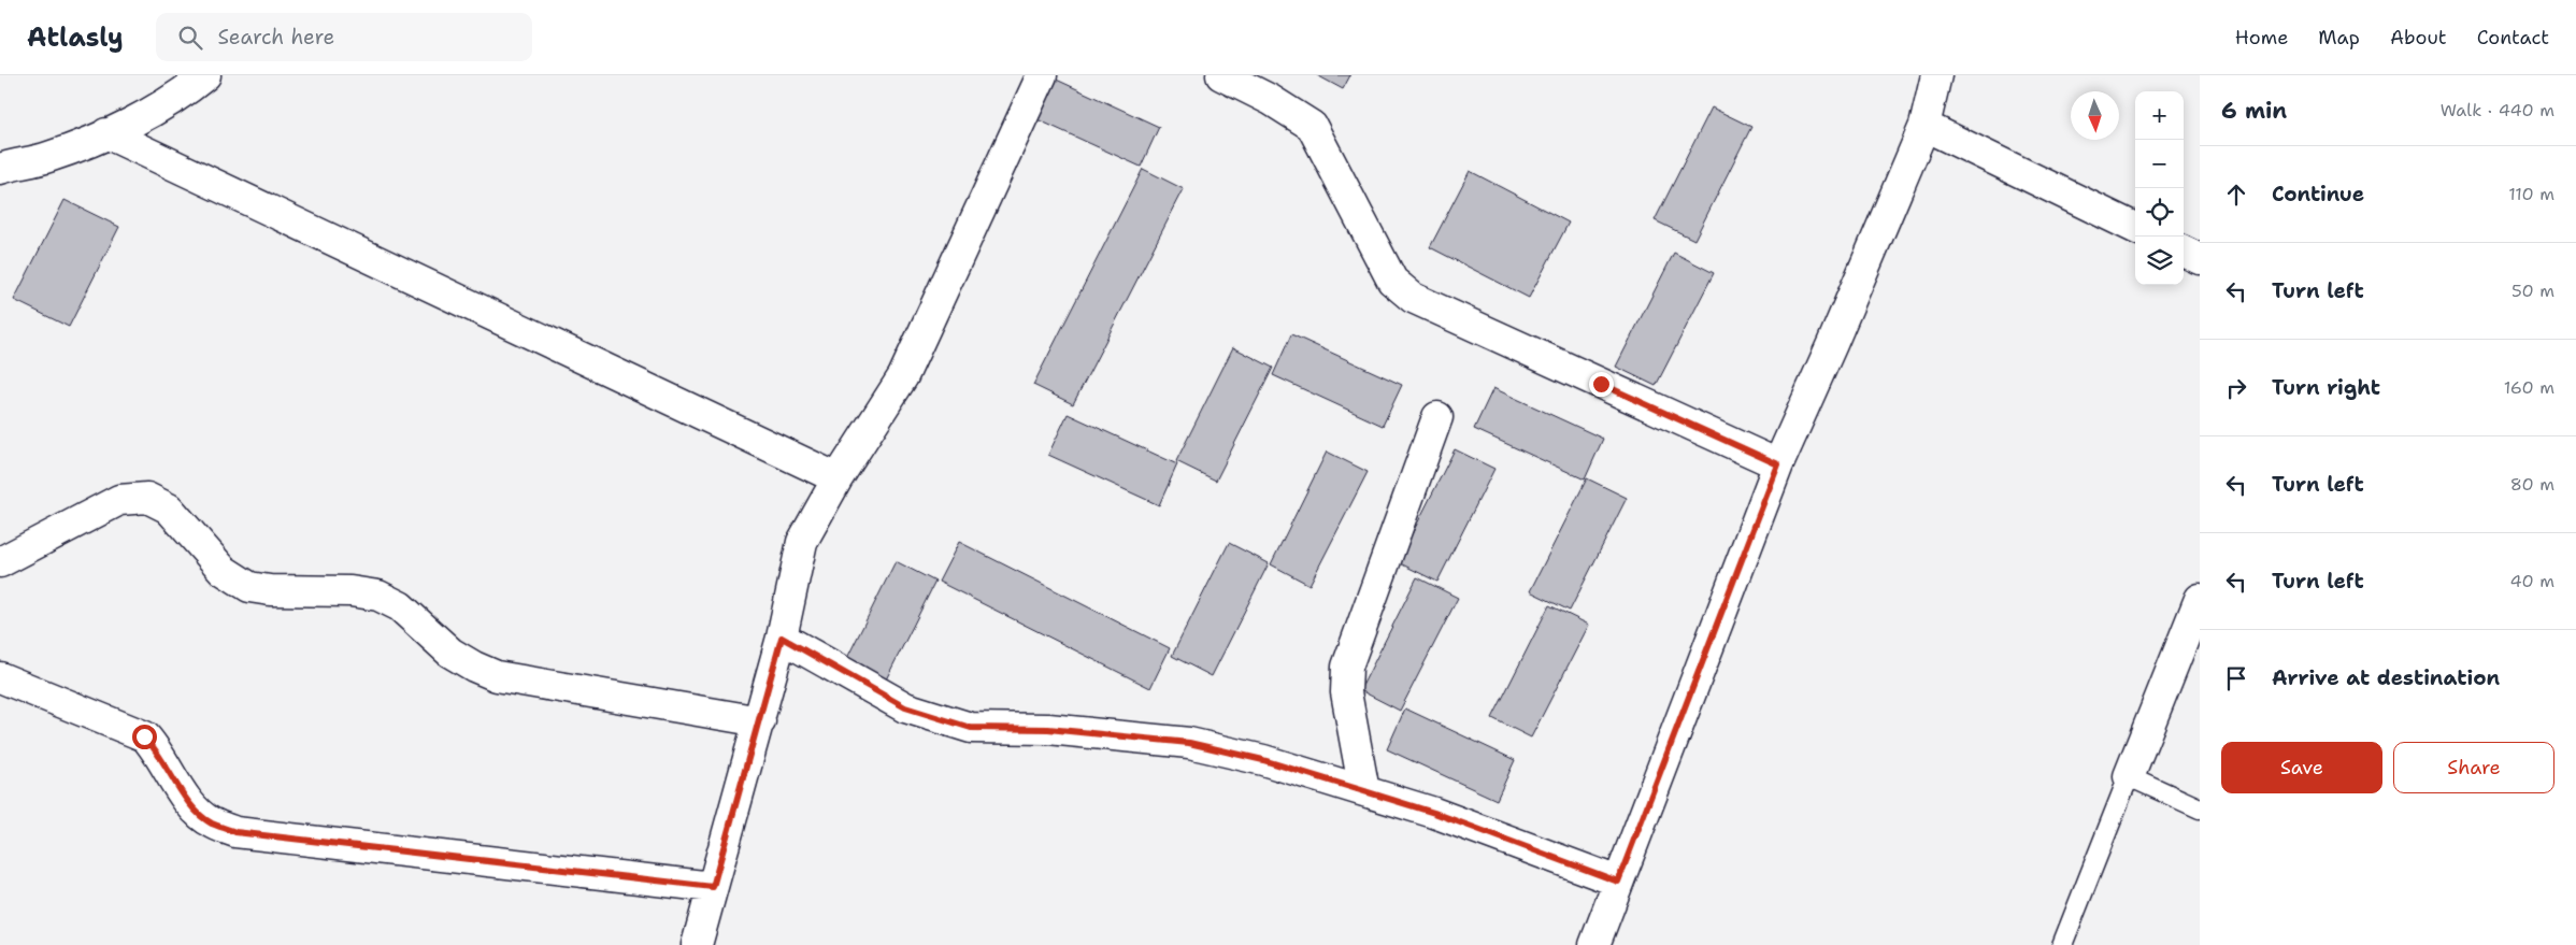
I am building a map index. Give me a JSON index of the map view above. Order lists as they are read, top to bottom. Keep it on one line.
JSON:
{"north":"bottom","page":{"header":"Atlasly","search":"Search here","nav":["Home","Map","About","Contact"],"heading":["6 min","Walk · 440 m"],"map_buttons":["+","−"],"list":[["Continue","110 m"],["Turn left","50 m"],["Turn right","160 m"],["Turn left","80 m"],["Turn left","40 m"],"Arrive at destination"],"buttons":["Save","Share"]}}
